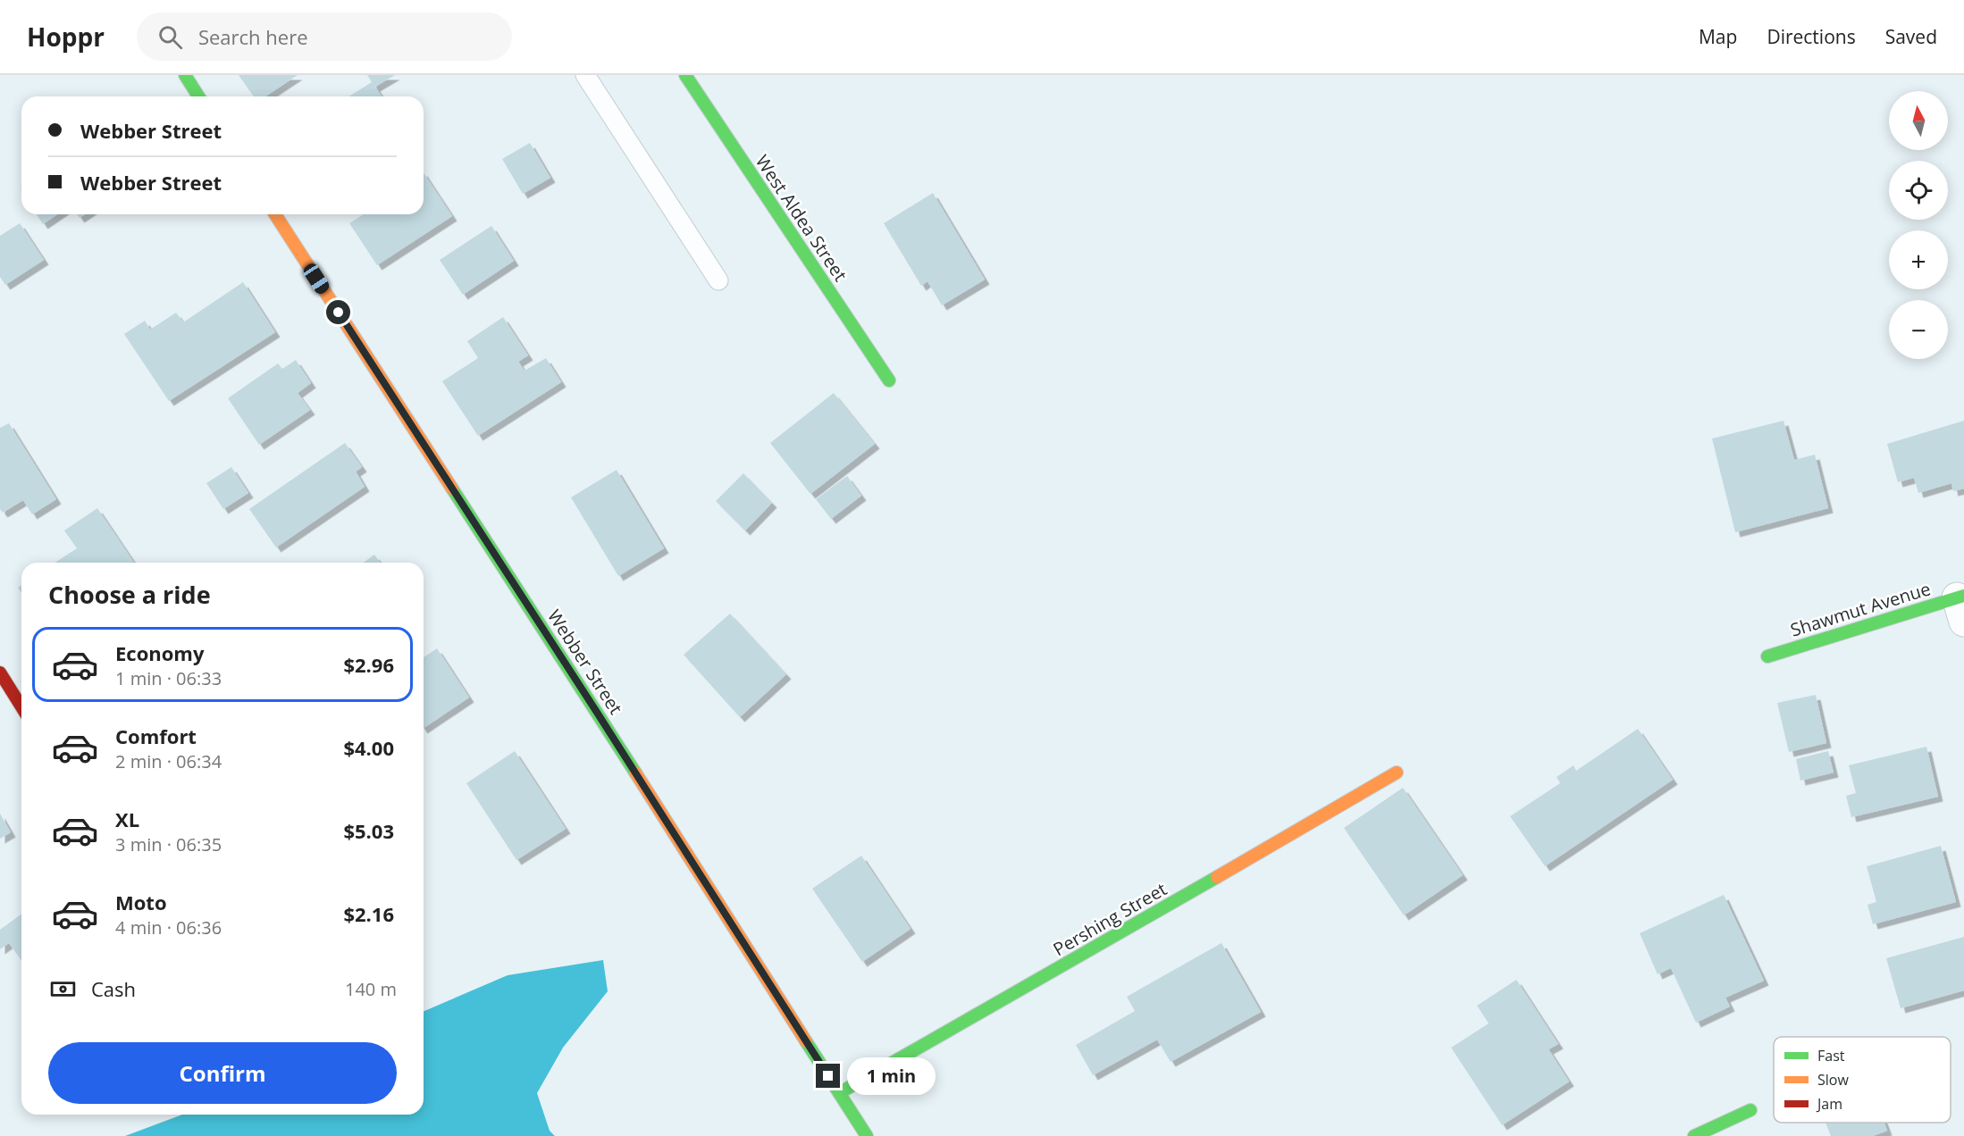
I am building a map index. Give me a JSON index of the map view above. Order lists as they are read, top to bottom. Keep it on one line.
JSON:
{"streets":{"street":["West Aldea Street","Shawmut Avenue","Webber Street","Pershing Street"]},"crossings":[["Webber Street","Pershing Street"]],"legend":["Fast","Slow","Jam"],"north":"top","page":{"header":"Hoppr","search":"Search here","nav":["Map","Directions","Saved"],"map_buttons":["+","−"],"banner":["Webber Street","Webber Street"],"heading":"Choose a ride","list":[{"name":"Economy","note":"1 min · 06:33","value":"$2.96"},{"name":"Comfort","note":"2 min · 06:34","value":"$4.00"},{"name":"XL","note":"3 min · 06:35","value":"$5.03"},{"name":"Moto","note":"4 min · 06:36","value":"$2.16"}],"pay":["Cash","140 m"],"buttons":"Confirm","bubble":"1 min"}}
